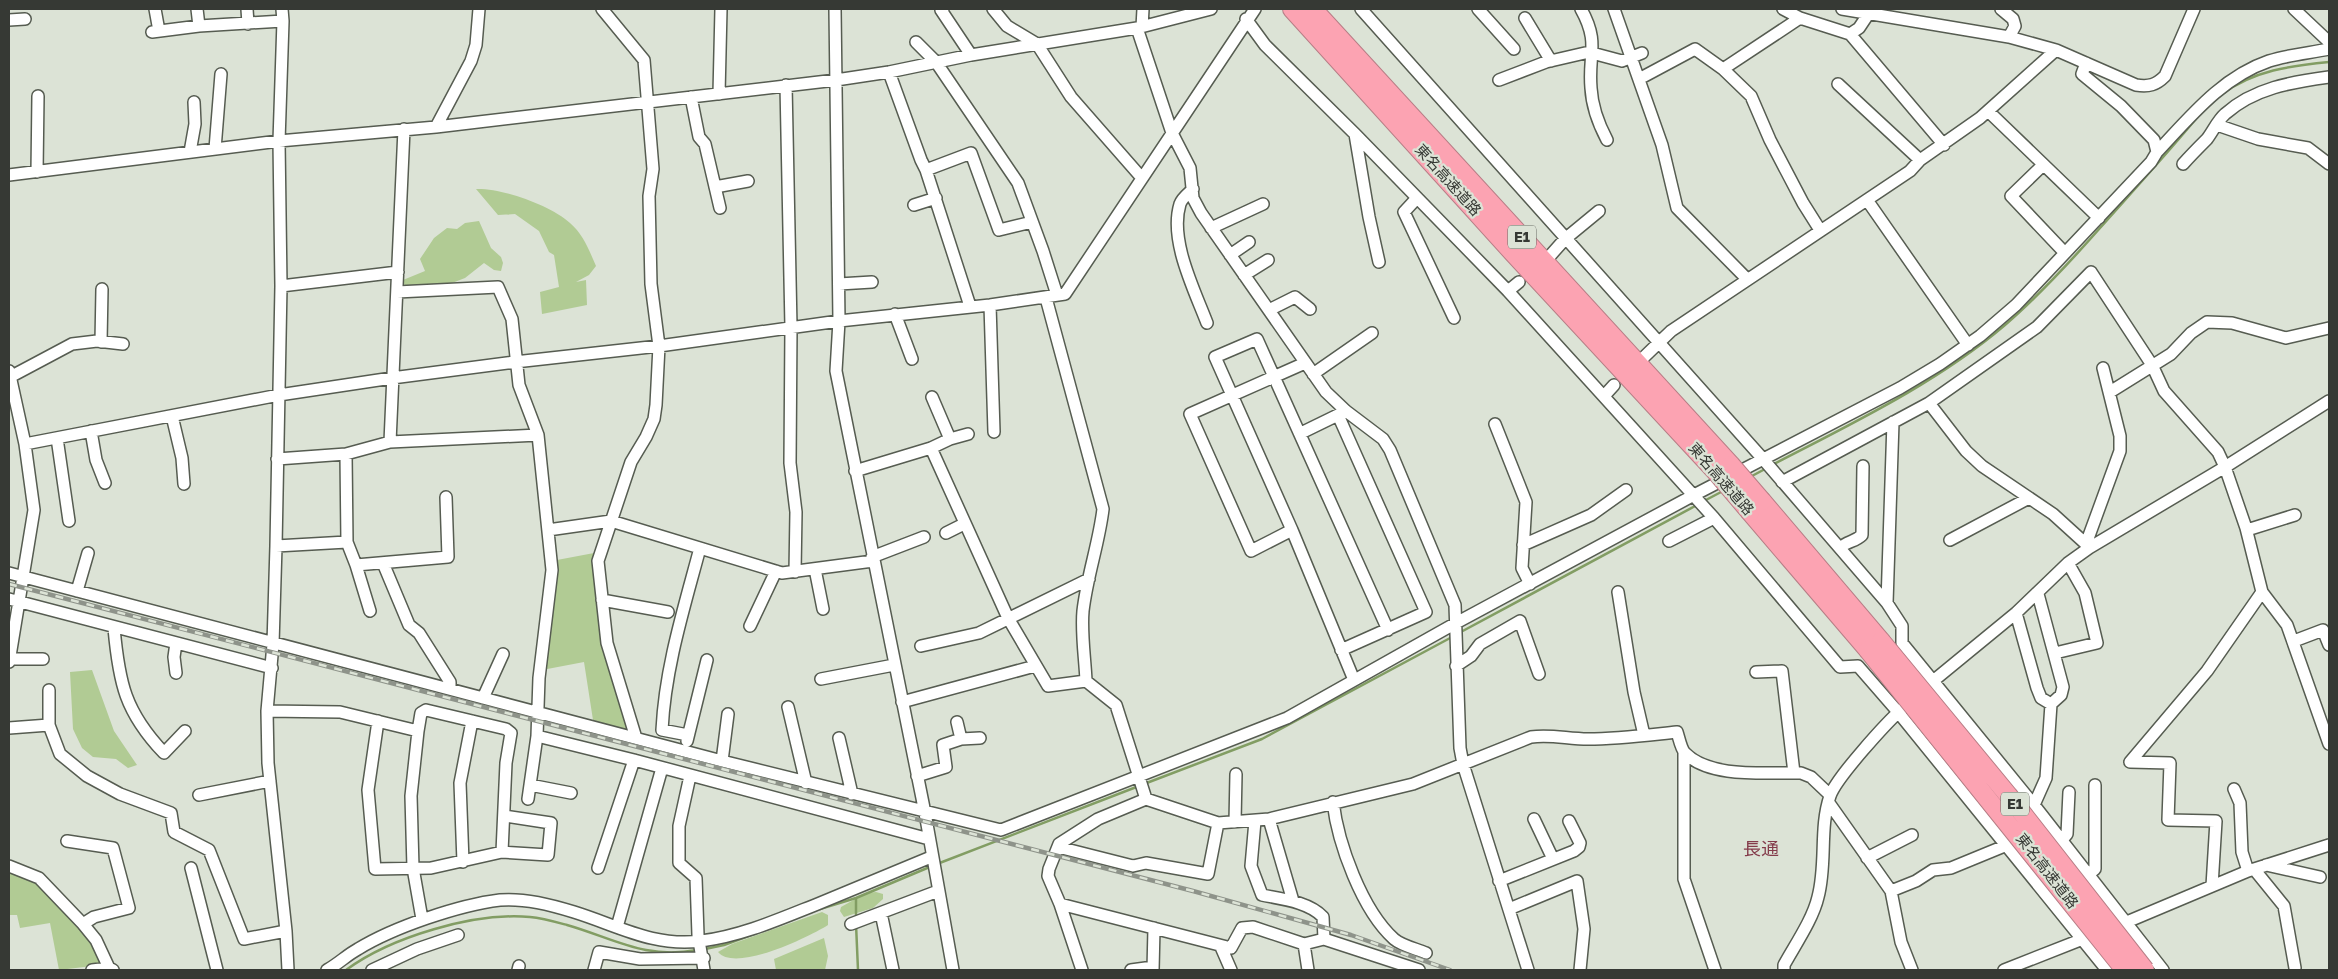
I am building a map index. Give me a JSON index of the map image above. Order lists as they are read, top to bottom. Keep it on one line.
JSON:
{"streets":{"highway":["東名高速道路","E1"]},"districts":["長通"]}
